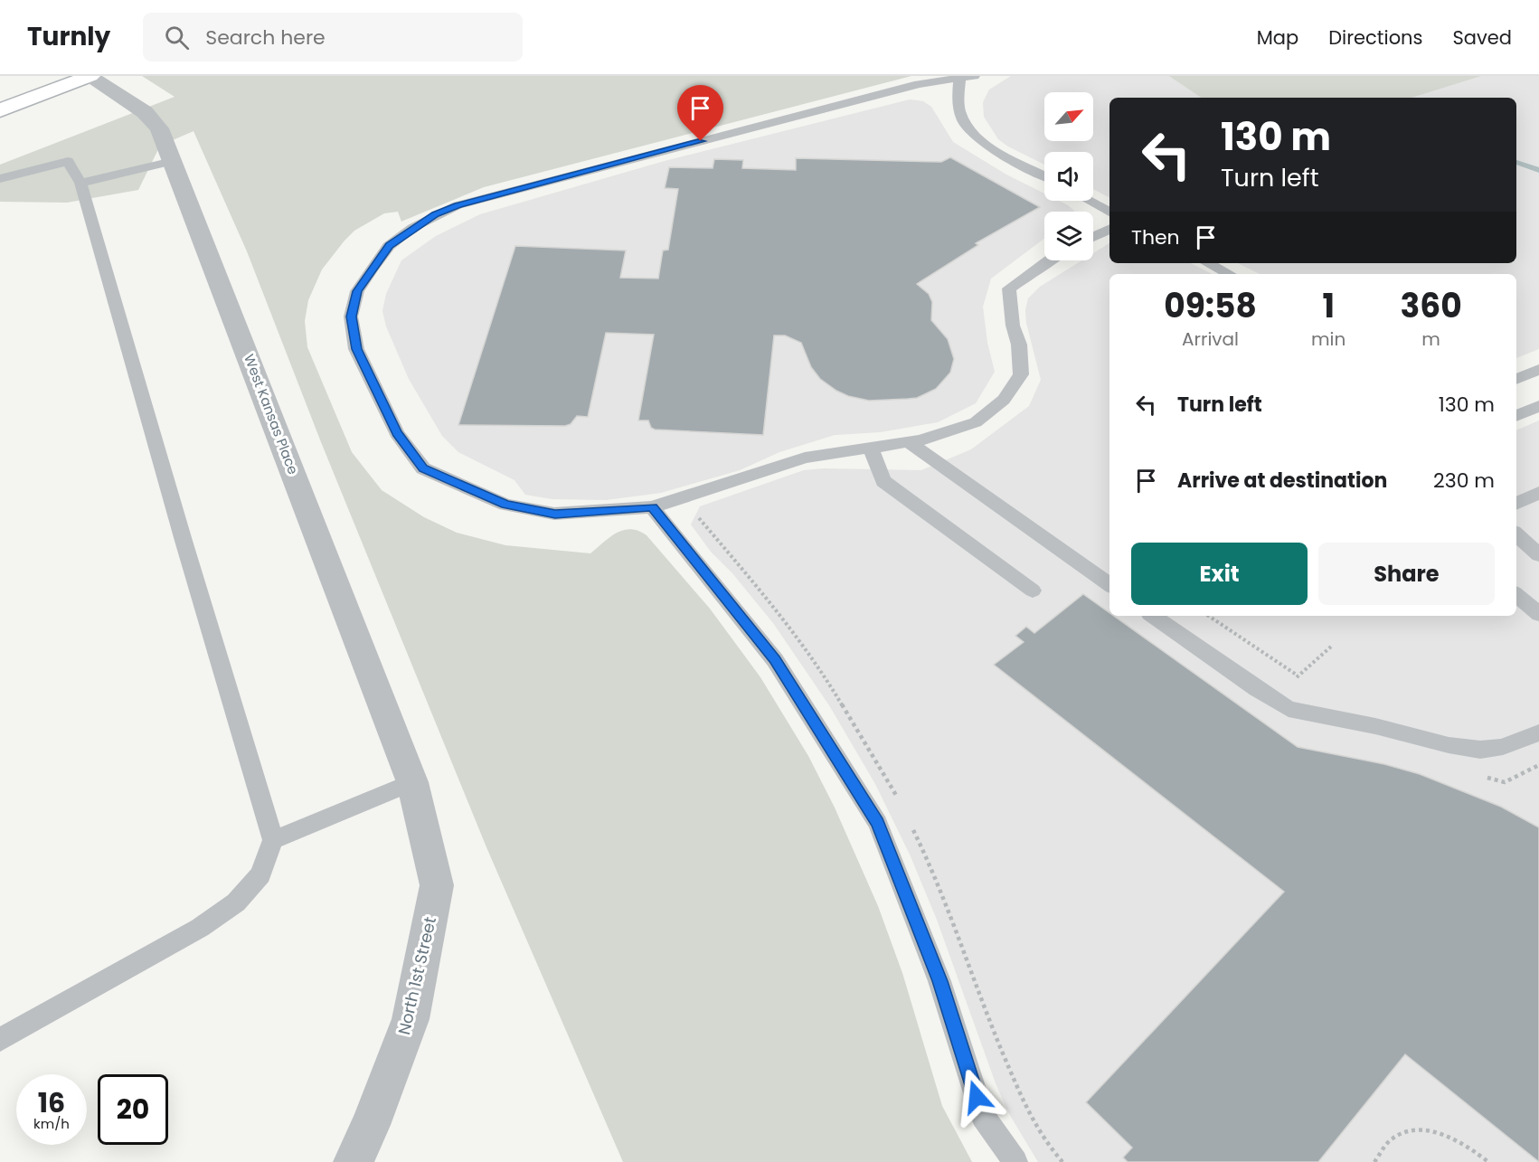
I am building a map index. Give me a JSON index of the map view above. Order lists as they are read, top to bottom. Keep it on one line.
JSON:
{"streets":{"street":["West Kansas Place","North 1st Street"]},"crossings":[["West Kansas Place","North 1st Street"]],"north":"top right","page":{"header":"Turnly","search":"Search here","nav":["Map","Directions","Saved"],"turn":["130 m","Turn left"],"then":"Then","eta":["09:58","Arrival","1","min","360","m"],"list":[{"name":"Turn left","value":"130 m"},{"name":"Arrive at destination","value":"230 m"}],"buttons":["Exit","Share"],"speed":"16 km/h","limit":"20"}}
